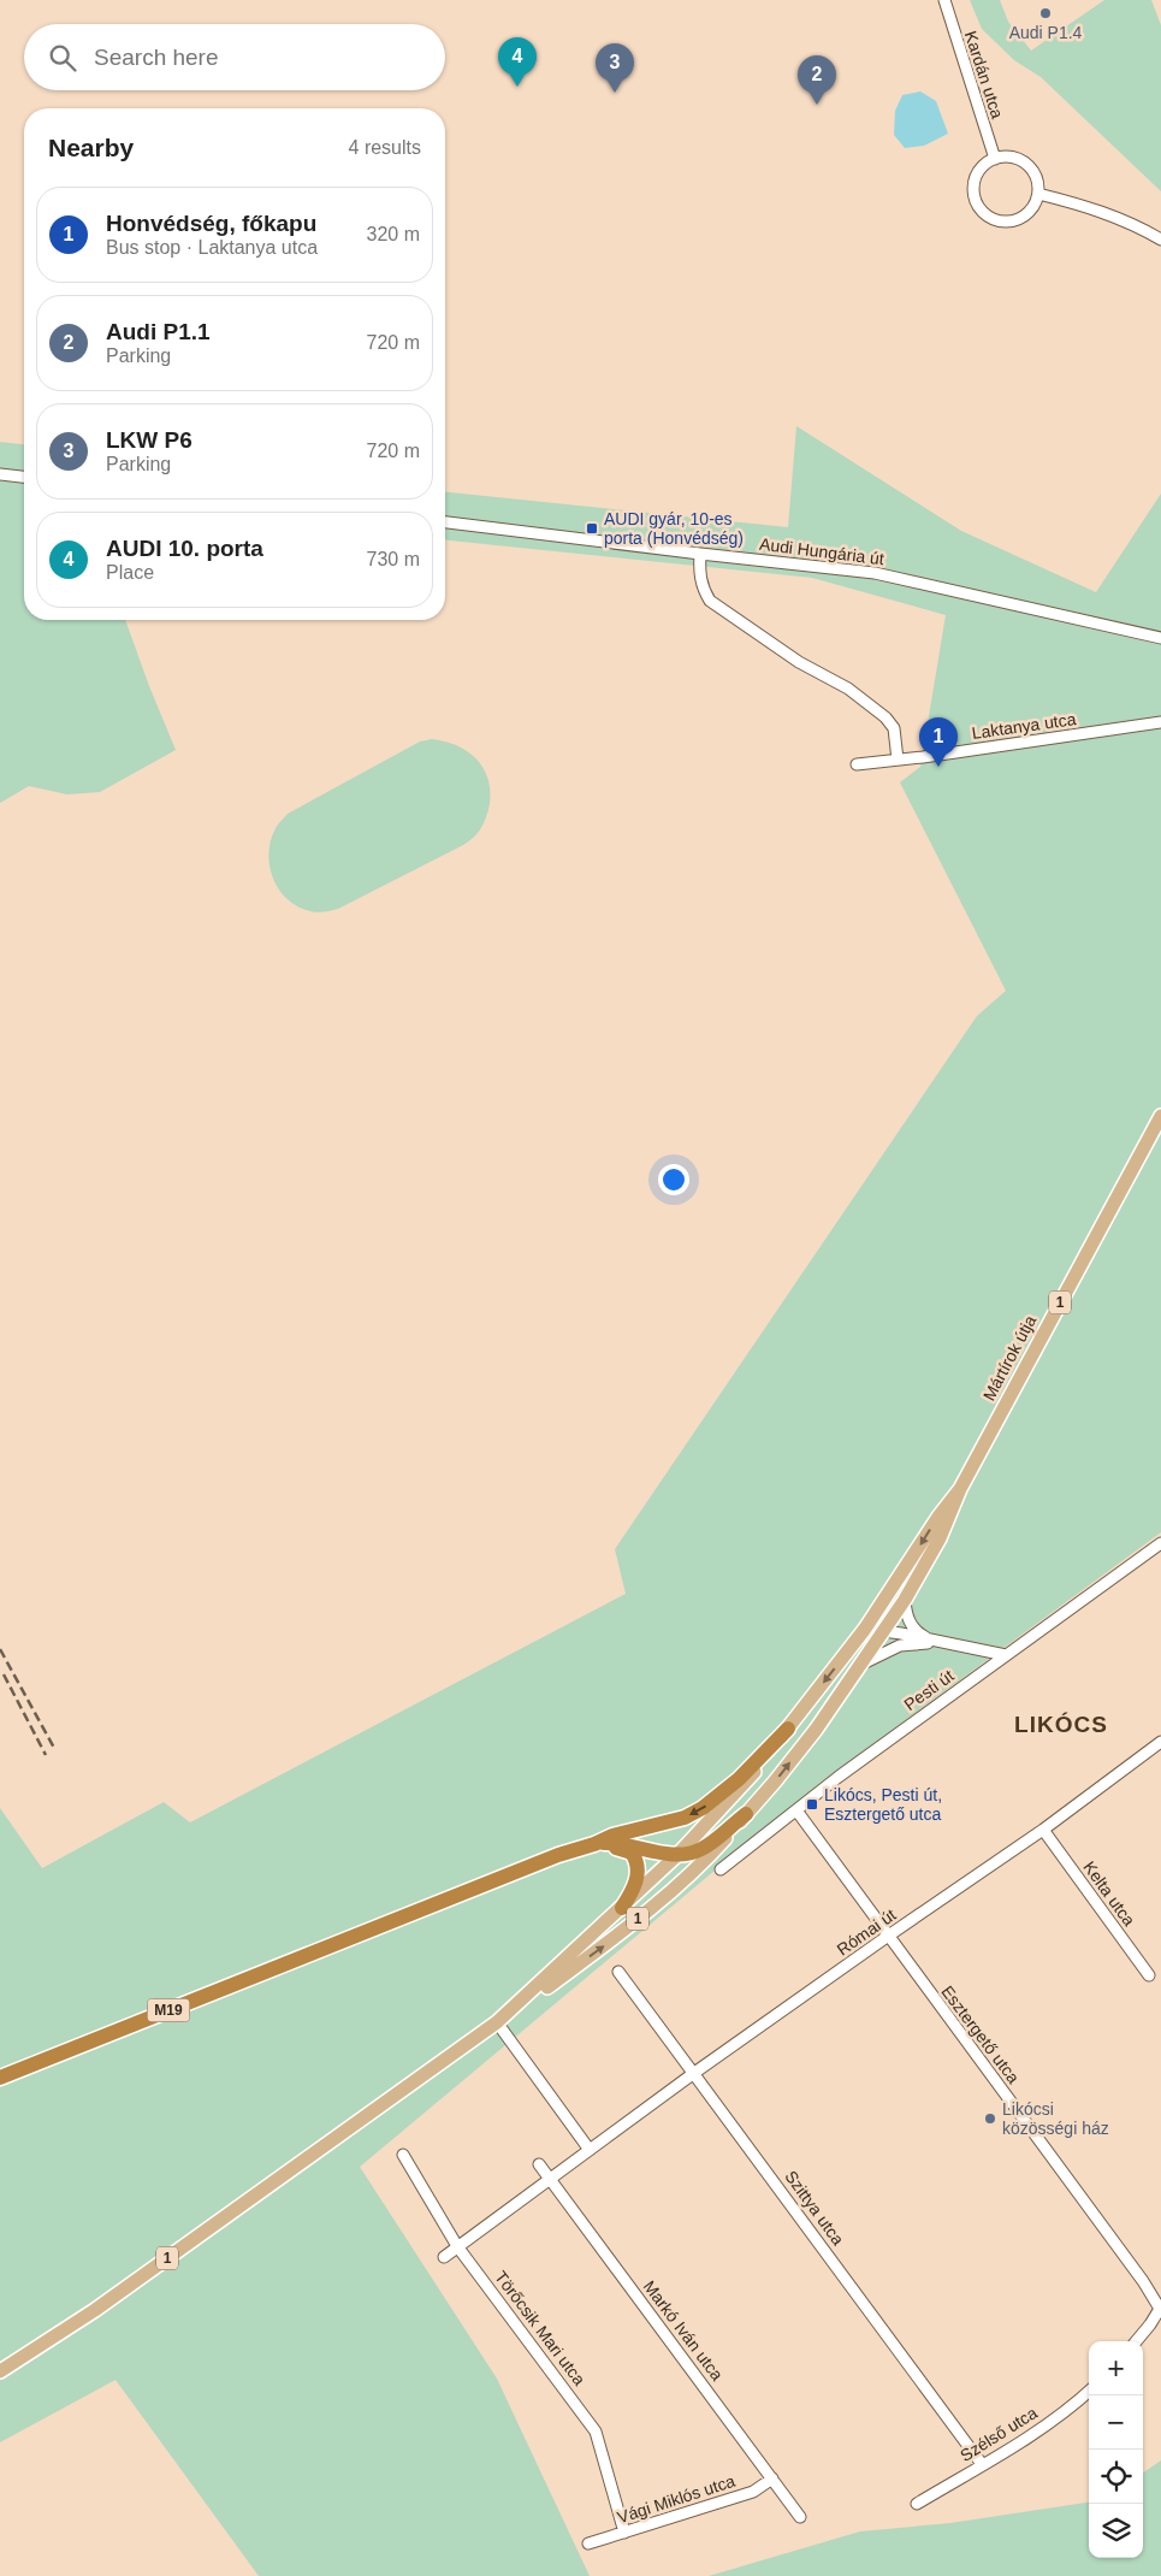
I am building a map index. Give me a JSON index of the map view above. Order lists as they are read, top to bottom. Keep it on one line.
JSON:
{"streets":{"highway":["M19"],"main road":["1","Mártírok útja"],"street":["Kardán utca","Audi Hungária út","Laktanya utca","Pesti út","Kelta utca","Római út","Esztergető utca","Szittya utca","Törőcsik Mari utca","Markó Iván utca","Szélső utca","Vági Miklós utca"]},"crossings":[["1","Mártírok útja"],["Pesti út","Esztergető utca"],["Kelta utca","Római út"],["Római út","Esztergető utca"],["Római út","Szittya utca"],["Római út","Törőcsik Mari utca"],["Római út","Markó Iván utca"],["Szittya utca","Szélső utca"],["Törőcsik Mari utca","Vági Miklós utca"],["Markó Iván utca","Vági Miklós utca"]],"districts":["LIKÓCS"],"places":{"other":["Audi P1.4","Likócsi közösségi ház"],"transit":["AUDI gyár, 10-es porta (Honvédség)","Likócs, Pesti út, Esztergető utca"]},"page":{"search":"Search here","pins":["4","3","2","1"],"heading":["Nearby","4 results"],"list":[{"mark":"1","name":"Honvédség, főkapu","note":"Bus stop · Laktanya utca","value":"320 m"},{"mark":"2","name":"Audi P1.1","note":"Parking","value":"720 m"},{"mark":"3","name":"LKW P6","note":"Parking","value":"720 m"},{"mark":"4","name":"AUDI 10. porta","note":"Place","value":"730 m"}],"map_buttons":["+","−"]}}
